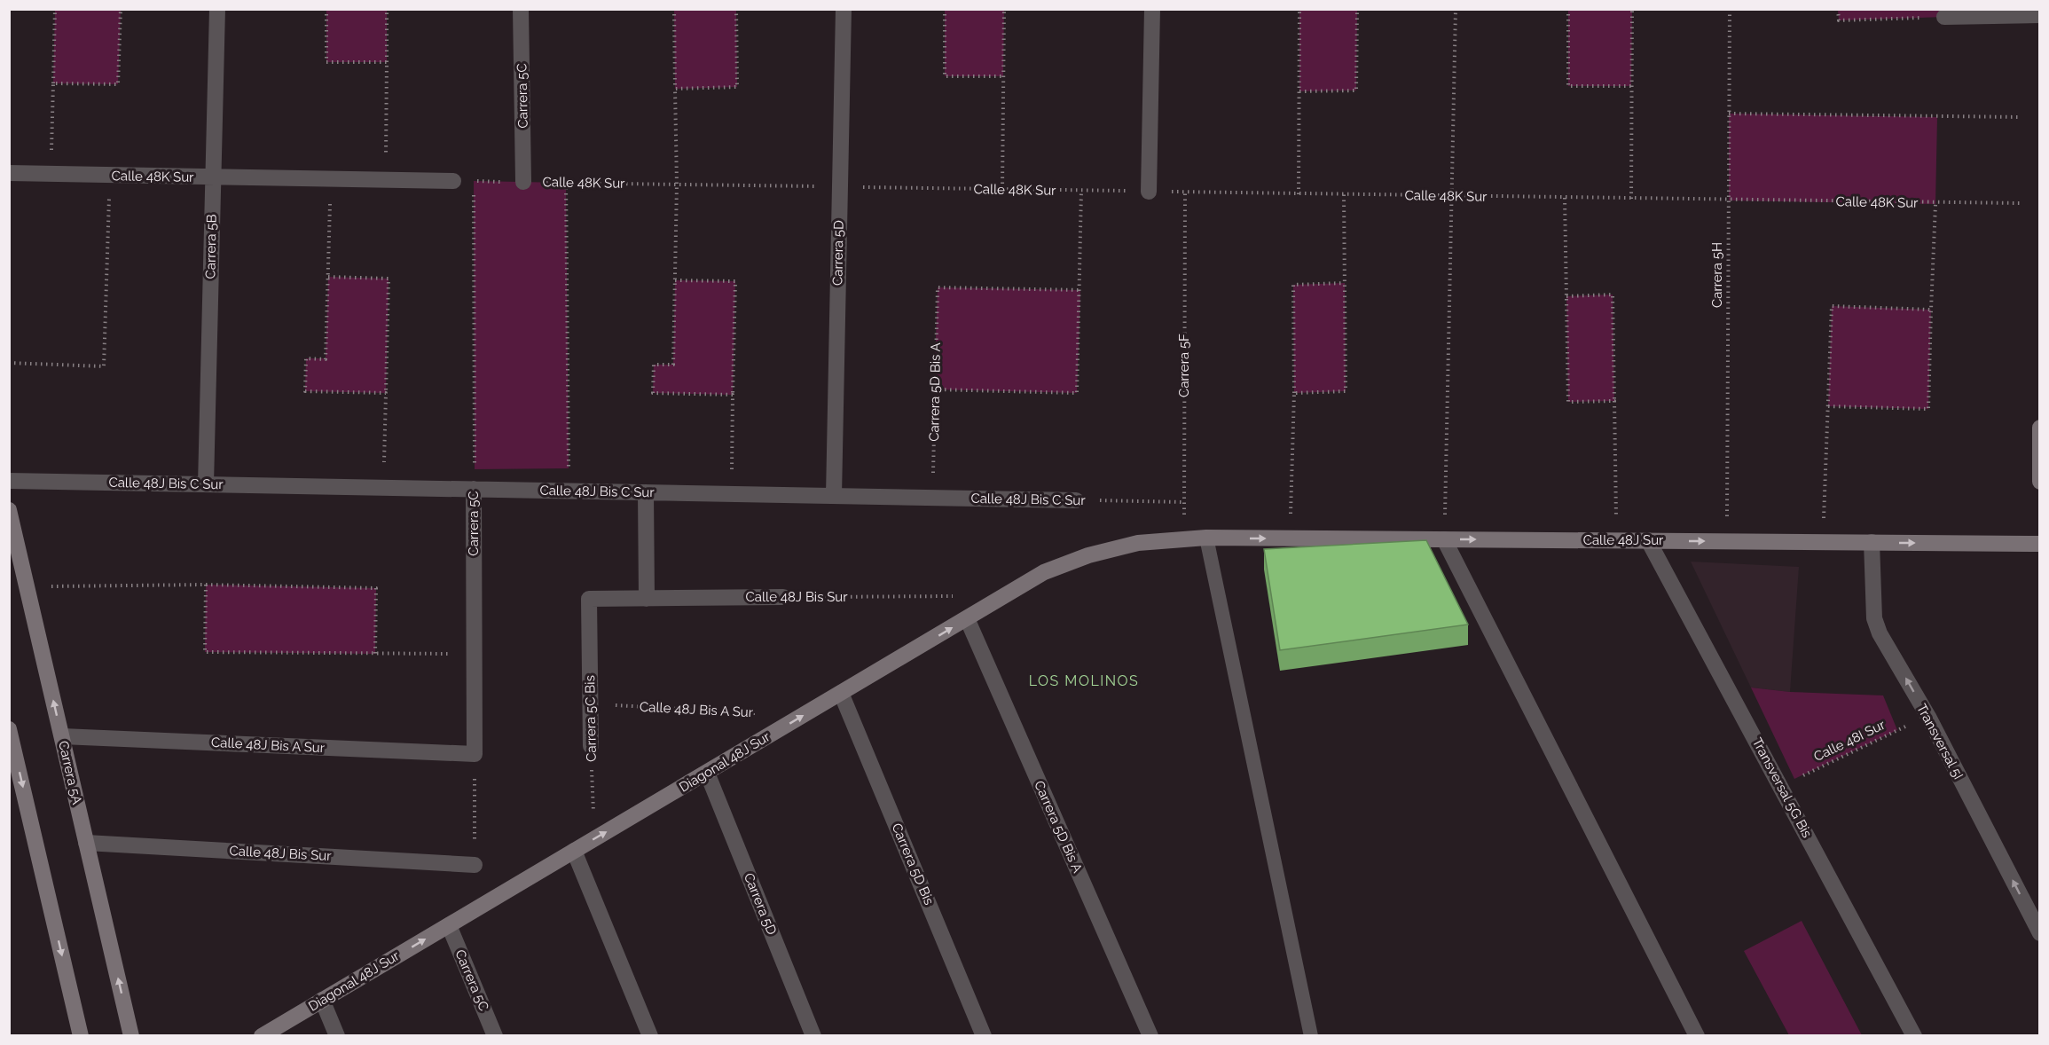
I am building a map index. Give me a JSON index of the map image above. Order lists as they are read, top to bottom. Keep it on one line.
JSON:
{"streets":{"street":["Carrera 5C","Calle 48K Sur","Carrera 5B","Carrera 5D","Carrera 5D Bis A","Calle 48J Bis C Sur","Calle 48J Sur","Calle 48J Bis Sur","Calle 48J Bis A Sur","Carrera 5C Bis","Transversal 5I","Diagonal 48J Sur","Carrera 5A","Transversal 5G Bis","Carrera 5D Bis"],"path":["Carrera 5H","Carrera 5F","Calle 48I Sur"]},"crossings":[["Carrera 5C","Calle 48K Sur"],["Carrera 5C","Calle 48J Bis C Sur"],["Carrera 5C","Calle 48J Bis A Sur"],["Carrera 5C","Diagonal 48J Sur"],["Calle 48K Sur","Carrera 5B"],["Calle 48K Sur","Carrera 5D"],["Calle 48K Sur","Carrera 5H"],["Calle 48K Sur","Carrera 5F"],["Carrera 5B","Calle 48J Bis C Sur"],["Carrera 5D","Calle 48J Bis C Sur"],["Carrera 5D","Diagonal 48J Sur"],["Carrera 5H","Calle 48J Sur"],["Carrera 5F","Calle 48J Bis C Sur"],["Carrera 5F","Diagonal 48J Sur"],["Carrera 5D Bis A","Calle 48J Bis C Sur"],["Carrera 5D Bis A","Diagonal 48J Sur"],["Calle 48J Sur","Transversal 5I"],["Calle 48J Sur","Diagonal 48J Sur"],["Calle 48J Sur","Transversal 5G Bis"],["Calle 48J Bis Sur","Carrera 5C Bis"],["Calle 48J Bis Sur","Carrera 5A"],["Calle 48J Bis A Sur","Carrera 5C Bis"],["Calle 48J Bis A Sur","Carrera 5A"],["Carrera 5C Bis","Diagonal 48J Sur"],["Calle 48I Sur","Transversal 5I"],["Calle 48I Sur","Transversal 5G Bis"],["Diagonal 48J Sur","Carrera 5D Bis"]],"one_way":["Calle 48J Sur","Transversal 5I","Diagonal 48J Sur"],"districts":["LOS MOLINOS"]}
